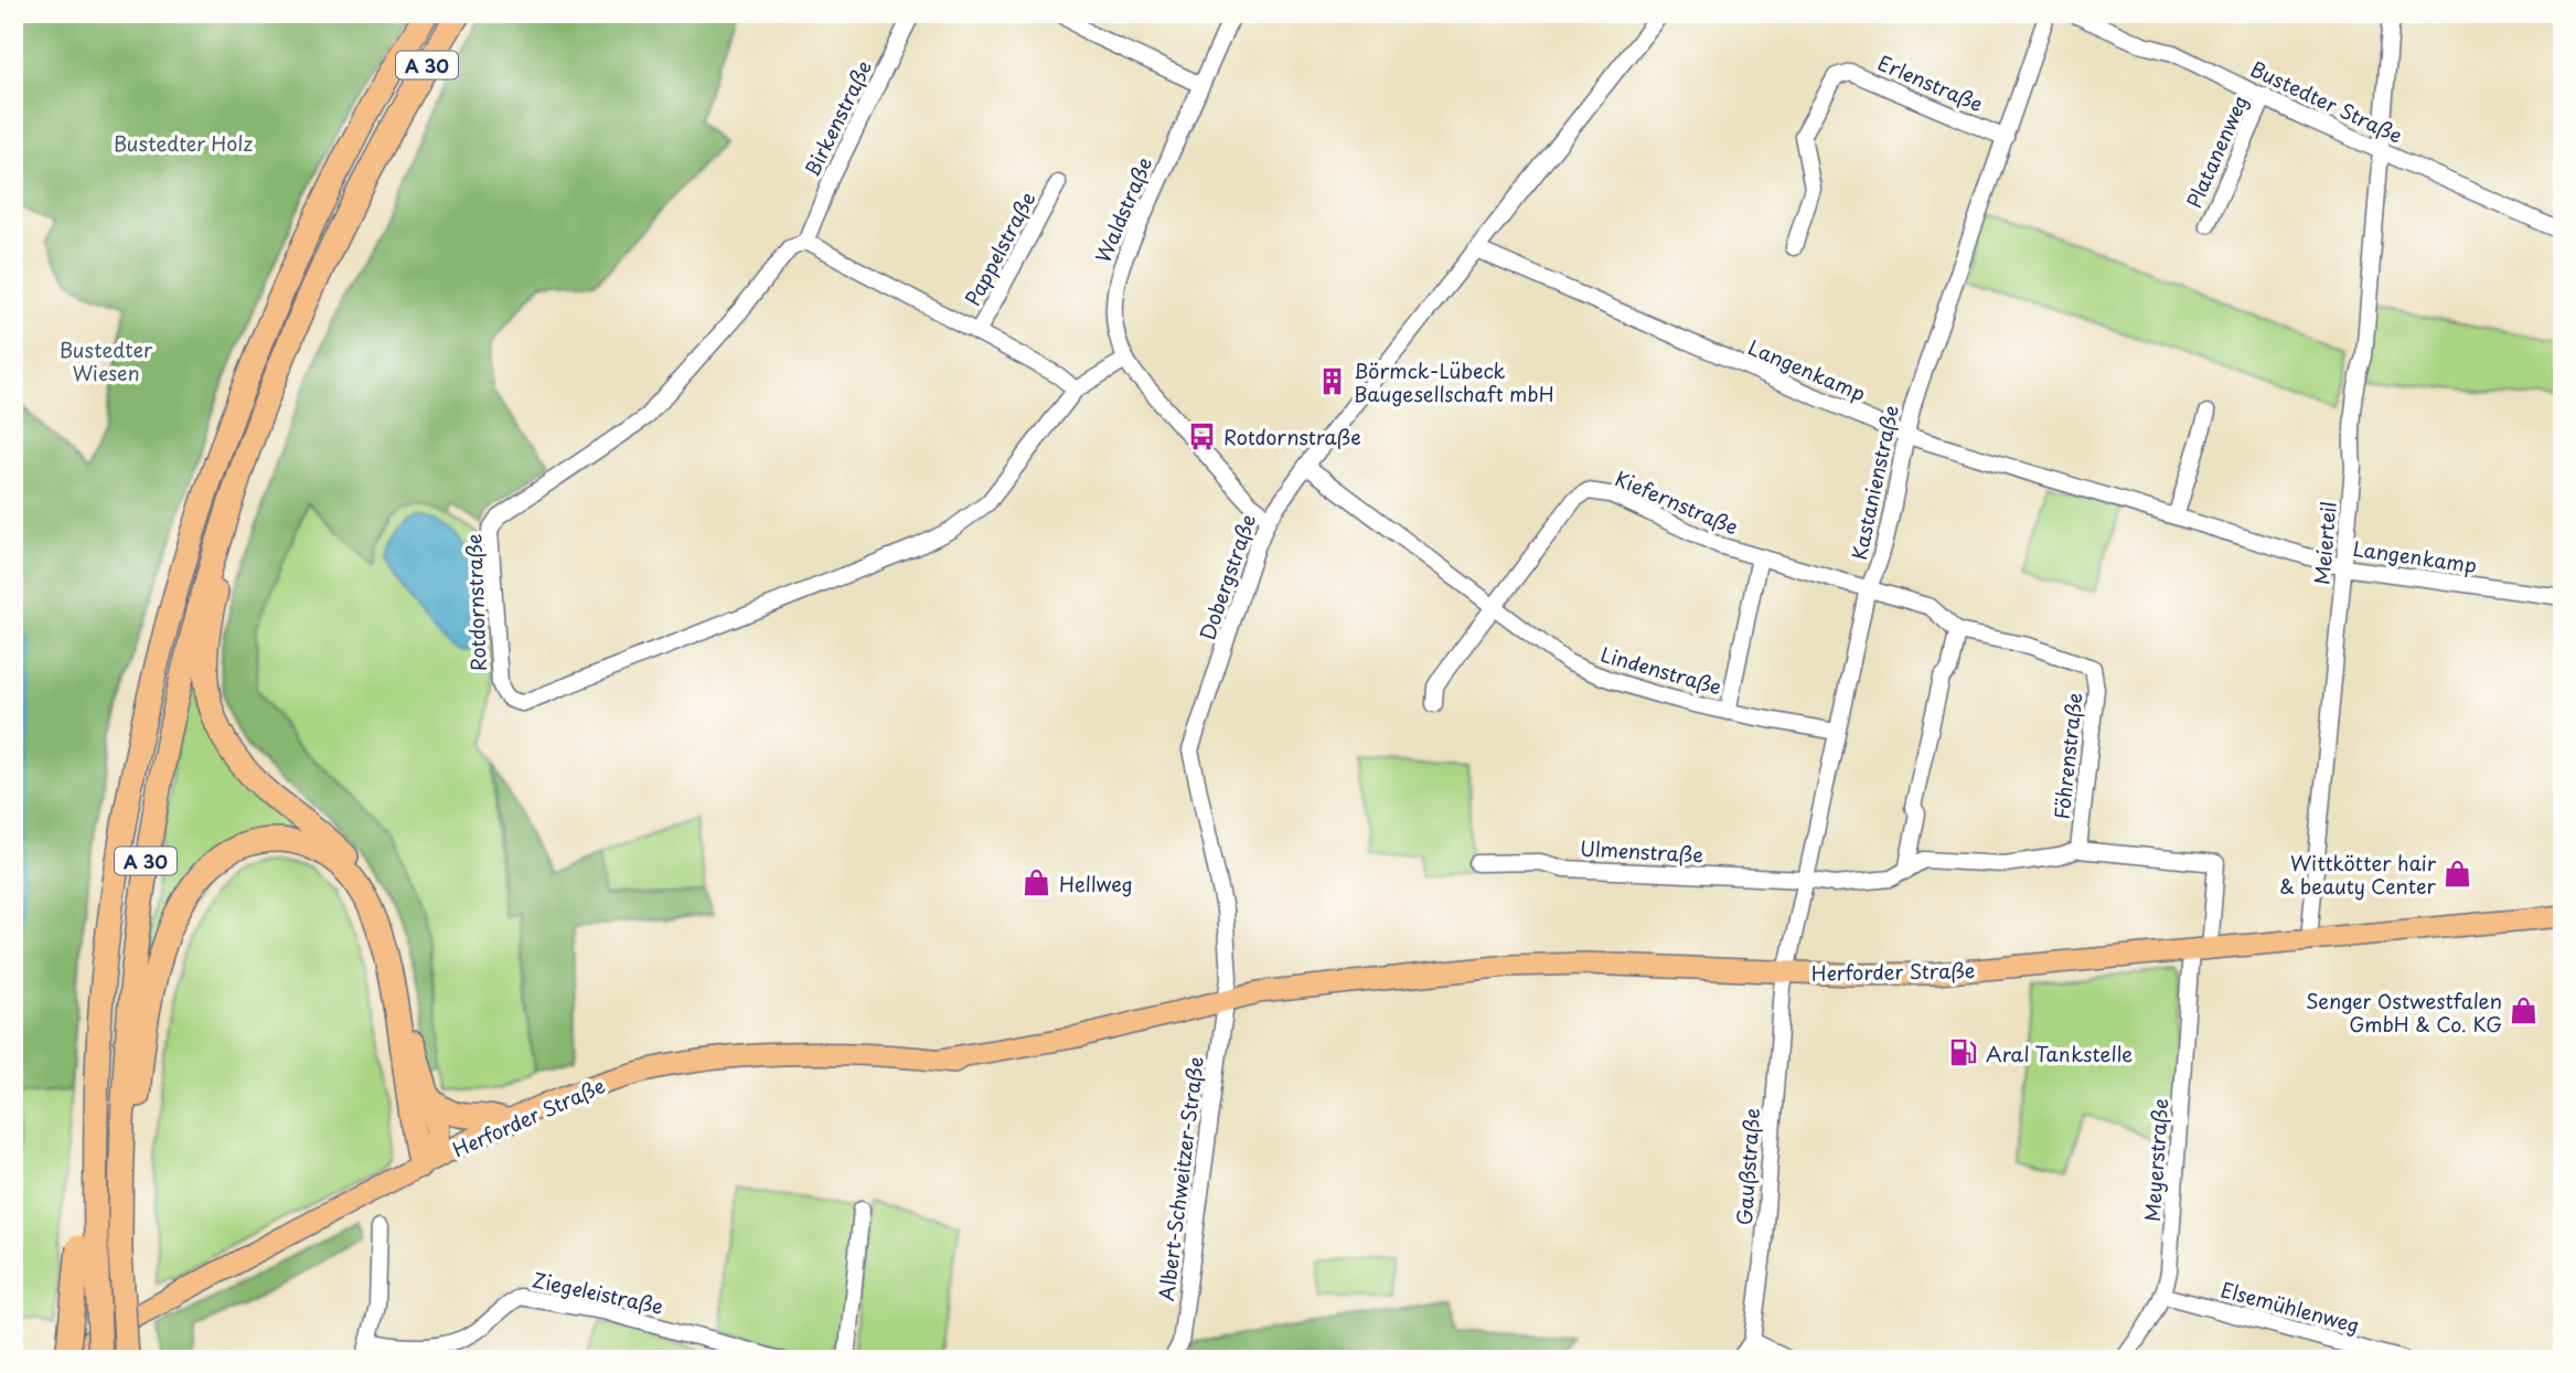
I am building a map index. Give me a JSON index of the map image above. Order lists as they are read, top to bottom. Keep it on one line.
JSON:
{"streets":{"highway":["A 30"],"main road":["Herforder Straße"],"street":["Erlenstraße","Bustedter Straße","Birkenstraße","Platanenweg","Waldstraße","Pappelstraße","Langenkamp","Kastanienstraße","Kiefernstraße","Meierteil","Dobergstraße","Rotdornstraße","Lindenstraße","Föhrenstraße","Ulmenstraße","Meyerstraße","Gaußstraße","Albert-Schweitzer-Straße","Ziegeleistraße","Elsemühlenweg"]},"crossings":[["Erlenstraße","Kastanienstraße"],["Bustedter Straße","Platanenweg"],["Bustedter Straße","Meierteil"],["Birkenstraße","Rotdornstraße"],["Waldstraße","Dobergstraße"],["Waldstraße","Rotdornstraße"],["Langenkamp","Kastanienstraße"],["Langenkamp","Meierteil"],["Langenkamp","Dobergstraße"],["Kastanienstraße","Kiefernstraße"],["Kastanienstraße","Lindenstraße"],["Kastanienstraße","Föhrenstraße"],["Kastanienstraße","Ulmenstraße"],["Kastanienstraße","Herforder Straße"],["Kastanienstraße","Gaußstraße"],["Kiefernstraße","Lindenstraße"],["Kiefernstraße","Föhrenstraße"],["Meierteil","Herforder Straße"],["Dobergstraße","Lindenstraße"],["Dobergstraße","Herforder Straße"],["Dobergstraße","Albert-Schweitzer-Straße"],["Herforder Straße","Meyerstraße"],["Herforder Straße","Gaußstraße"],["Herforder Straße","Albert-Schweitzer-Straße"],["Meyerstraße","Elsemühlenweg"]],"parks":["Bustedter Holz","Bustedter Wiesen"],"places":{"building":["Börmck-Lübeck Baugesellschaft mbH"],"bus stop":["Rotdornstraße"],"shop":["Wittkötter hair & beauty Center","Hellweg","Senger Ostwestfalen GmbH & Co. KG"],"fuel station":["Aral Tankstelle"]}}
